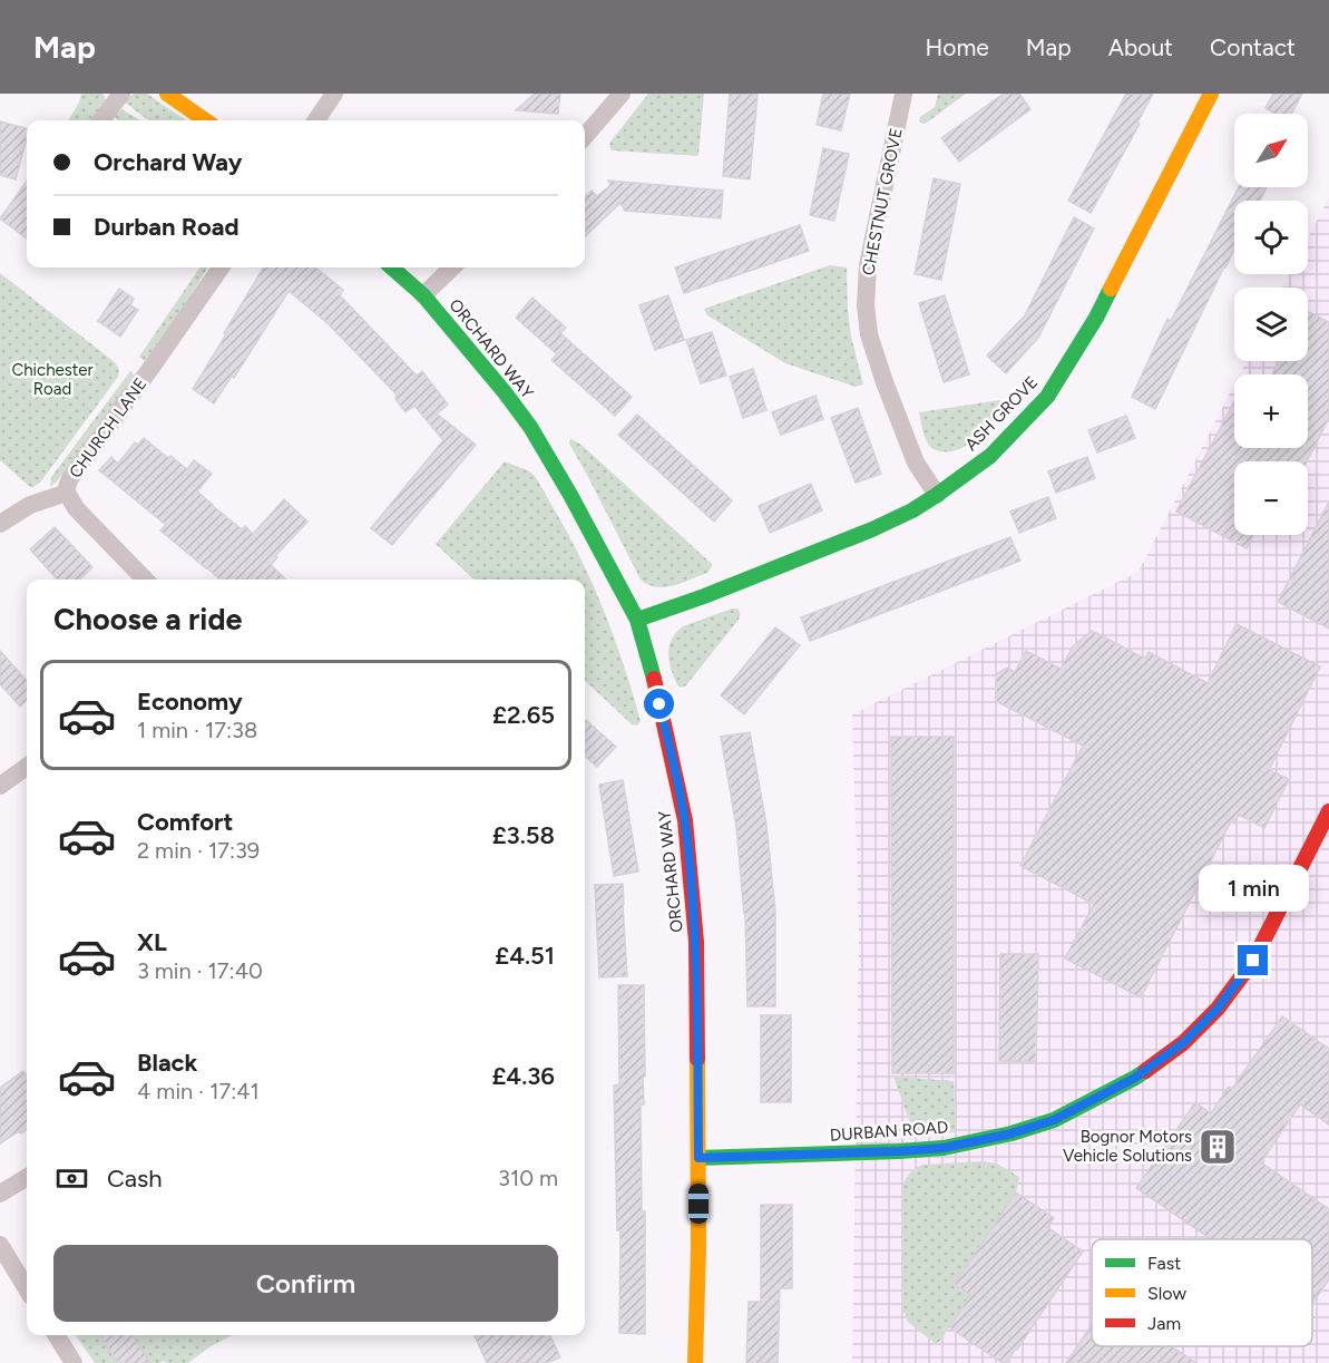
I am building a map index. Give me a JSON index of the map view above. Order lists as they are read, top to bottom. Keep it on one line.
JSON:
{"streets":{"street":["CHESTNUT GROVE","ORCHARD WAY","ASH GROVE","CHURCH LANE","DURBAN ROAD"]},"crossings":[["CHESTNUT GROVE","ASH GROVE"],["ORCHARD WAY","ASH GROVE"],["ORCHARD WAY","DURBAN ROAD"]],"parks":["Chichester Road"],"places":{"building":["Bognor Motors Vehicle Solutions"]},"legend":["Fast","Slow","Jam"],"north":"top right","page":{"header":"Map","nav":["Home","Map","About","Contact"],"map_buttons":["+","−"],"banner":["Orchard Way","Durban Road"],"heading":"Choose a ride","list":[{"name":"Economy","note":"1 min · 17:38","value":"£2.65"},{"name":"Comfort","note":"2 min · 17:39","value":"£3.58"},{"name":"XL","note":"3 min · 17:40","value":"£4.51"},{"name":"Black","note":"4 min · 17:41","value":"£4.36"}],"bubble":"1 min","pay":["Cash","310 m"],"buttons":"Confirm"}}
